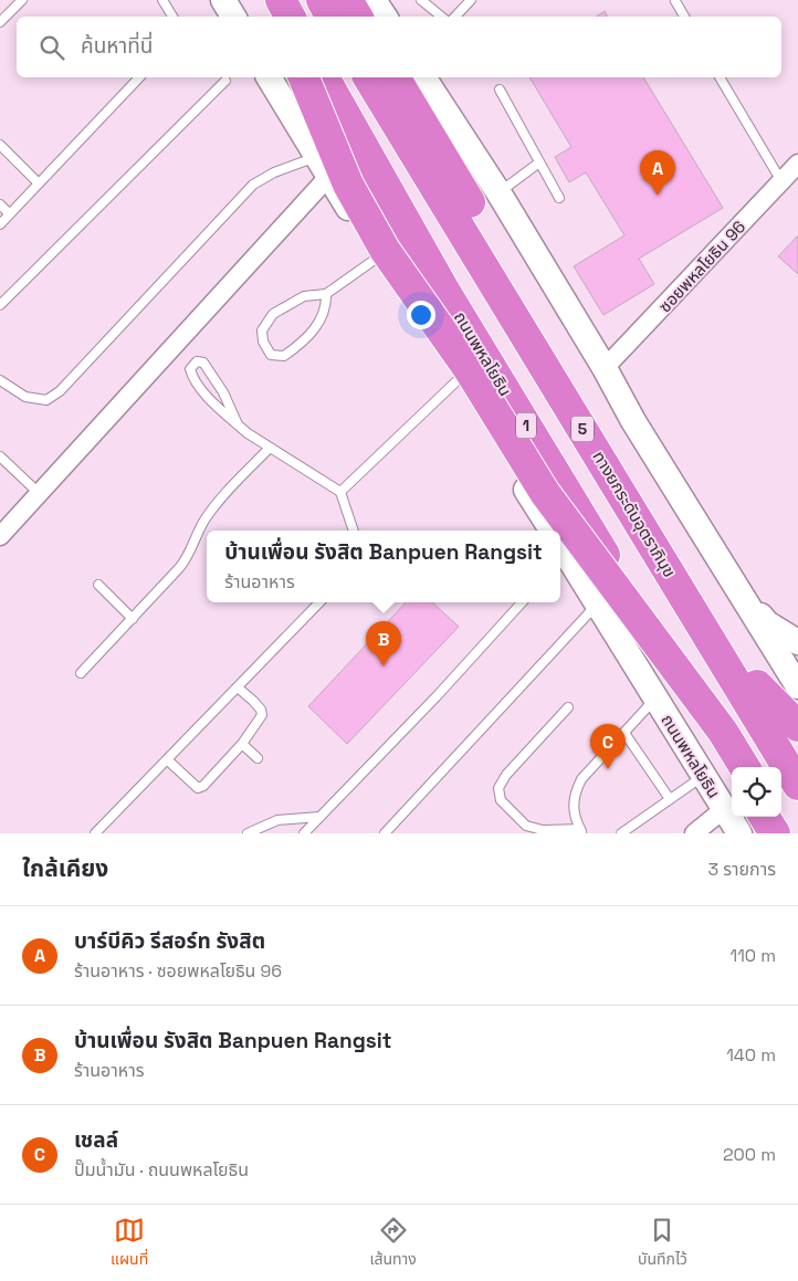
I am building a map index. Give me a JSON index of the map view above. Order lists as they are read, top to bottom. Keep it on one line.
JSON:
{"streets":{"highway":["ถนนพหลโยธิน","1","5","ทางยกระดับอุตราภิมุข"],"street":["ซอยพหลโยธิน 96"]},"page":{"search":"ค้นหาที่นี่","pins":["A","B","C"],"popup":["บ้านเพื่อน รังสิต Banpuen Rangsit","ร้านอาหาร"],"heading":["ใกล้เคียง","3 รายการ"],"list":[{"mark":"A","name":"บาร์บีคิว รีสอร์ท รังสิต","note":"ร้านอาหาร · ซอยพหลโยธิน 96","value":"110 m"},{"mark":"B","name":"บ้านเพื่อน รังสิต Banpuen Rangsit","note":"ร้านอาหาร","value":"140 m"},{"mark":"C","name":"เชลล์","note":"ปั๊มน้ำมัน · ถนนพหลโยธิน","value":"200 m"}],"nav":["แผนที่","เส้นทาง","บันทึกไว้"]}}
